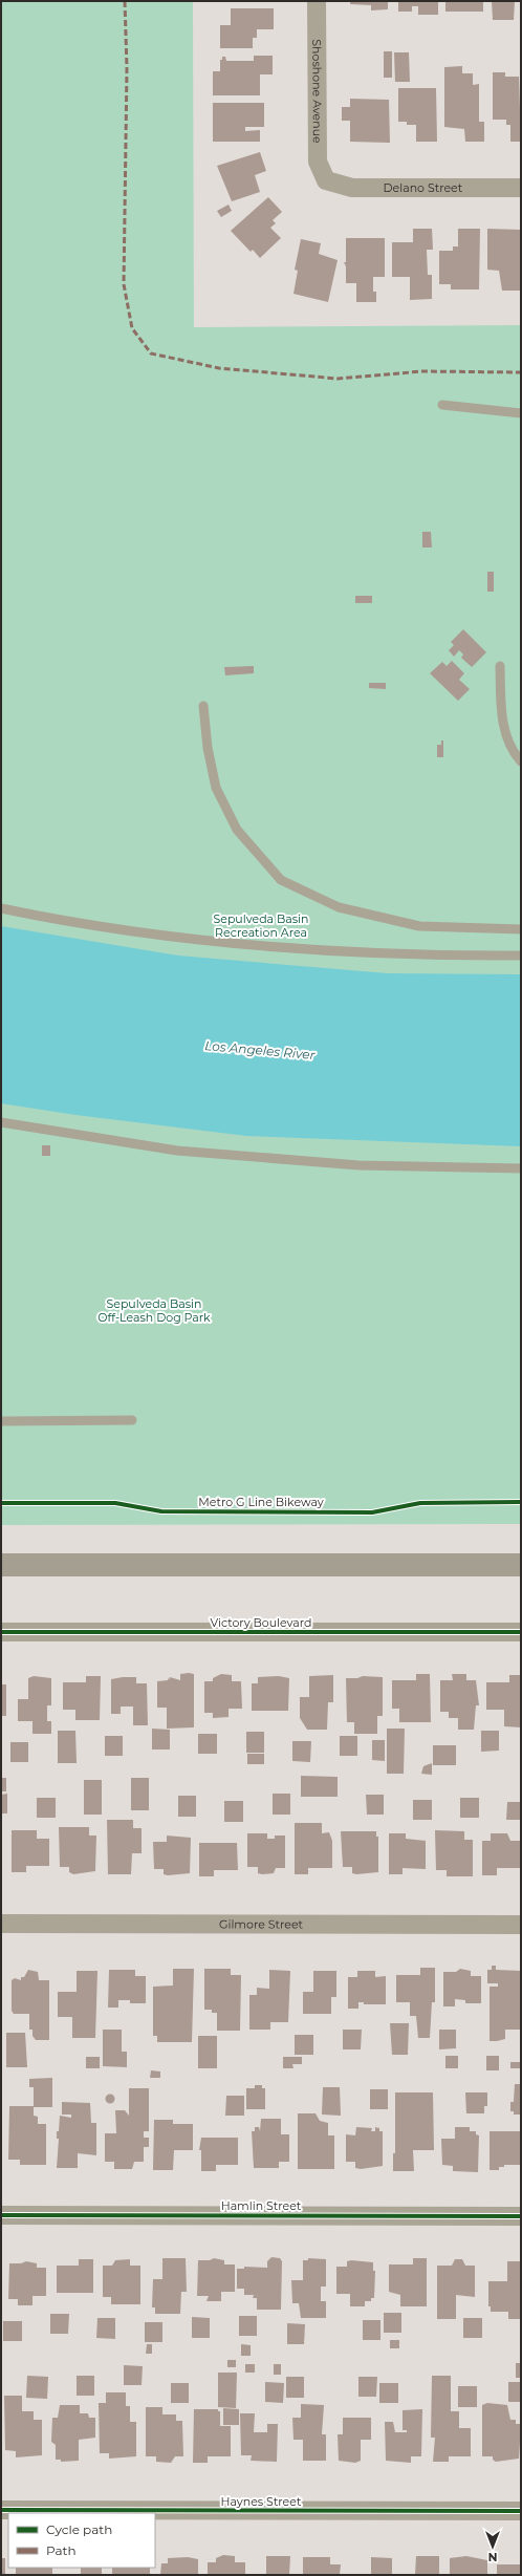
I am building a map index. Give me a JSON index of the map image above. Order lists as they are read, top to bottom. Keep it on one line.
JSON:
{"streets":{"street":["Shoshone Avenue","Delano Street","Victory Boulevard","Gilmore Street","Hamlin Street","Haynes Street"],"cycle path":["Metro G Line Bikeway"]},"crossings":[["Shoshone Avenue","Delano Street"]],"water":["Los Angeles River"],"parks":["Sepulveda Basin Recreation Area","Sepulveda Basin Off-Leash Dog Park"],"legend":["Cycle path","Path"],"north":"bottom"}
